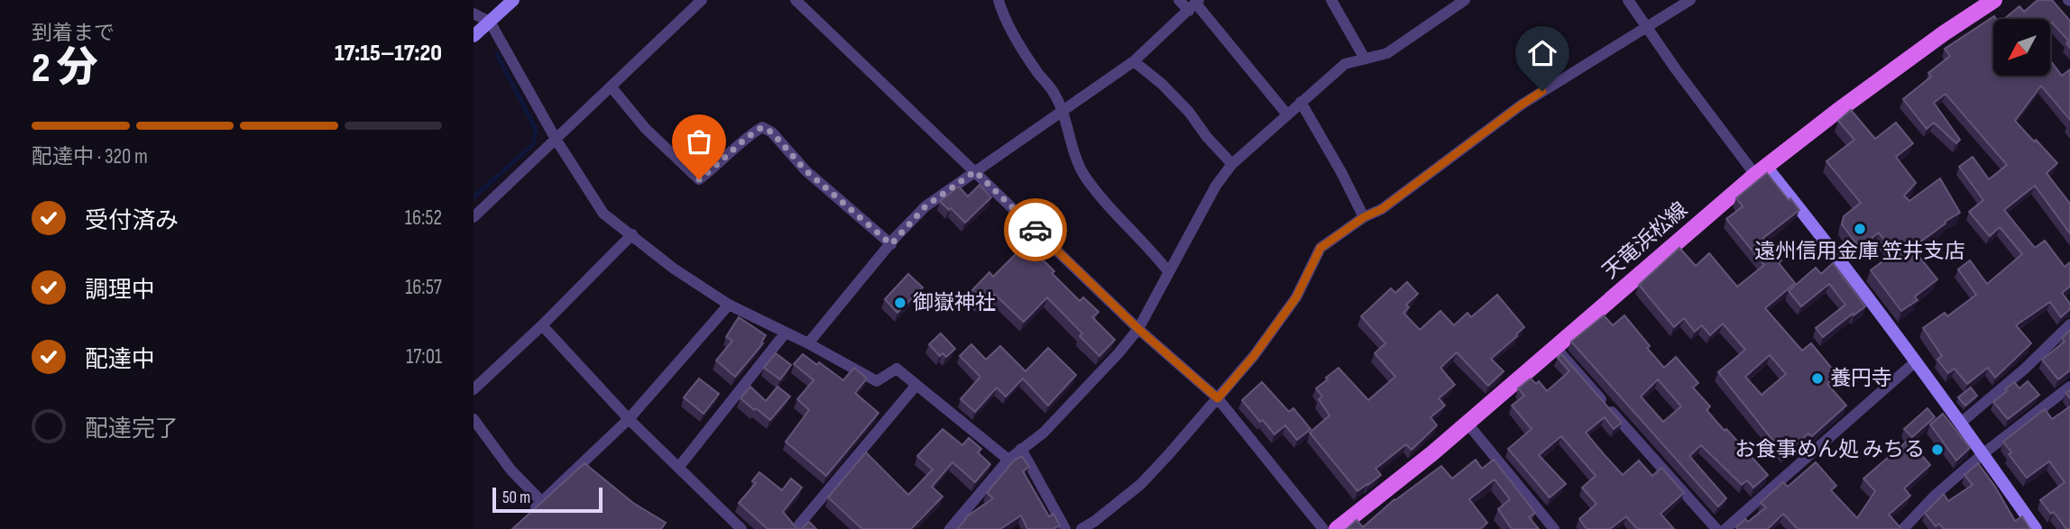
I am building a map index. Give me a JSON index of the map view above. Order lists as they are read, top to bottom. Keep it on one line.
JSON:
{"streets":{"main road":["天竜浜松線"]},"places":["遠州信用金庫 笠井支店","御嶽神社","養円寺","お食事めん処 みちる"],"scale_bar":"50 m","north":"bottom left","page":{"heading":["2 分","到着まで","17:15–17:20"],"bar":"配達中 · 320 m","list":[["受付済み","16:52"],["調理中","16:57"],["配達中","17:01"],"配達完了"],"scale":"50 m"}}
